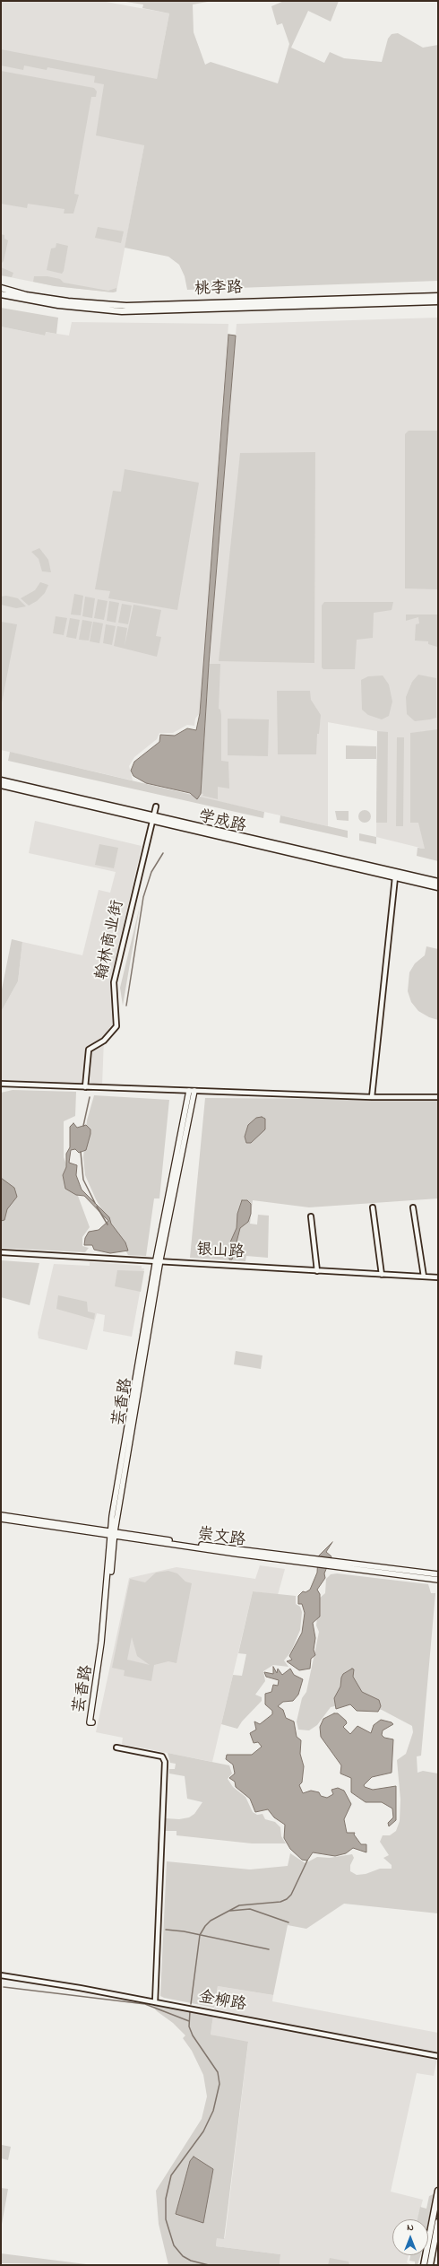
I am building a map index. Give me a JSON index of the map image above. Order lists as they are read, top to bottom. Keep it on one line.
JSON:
{"streets":{"main road":["桃李路","学成路"],"street":["翰林商业街","银山路","芸香路","崇文路","金柳路"]},"crossings":[["学成路","翰林商业街"],["银山路","芸香路"],["芸香路","崇文路"]],"north":"top"}
